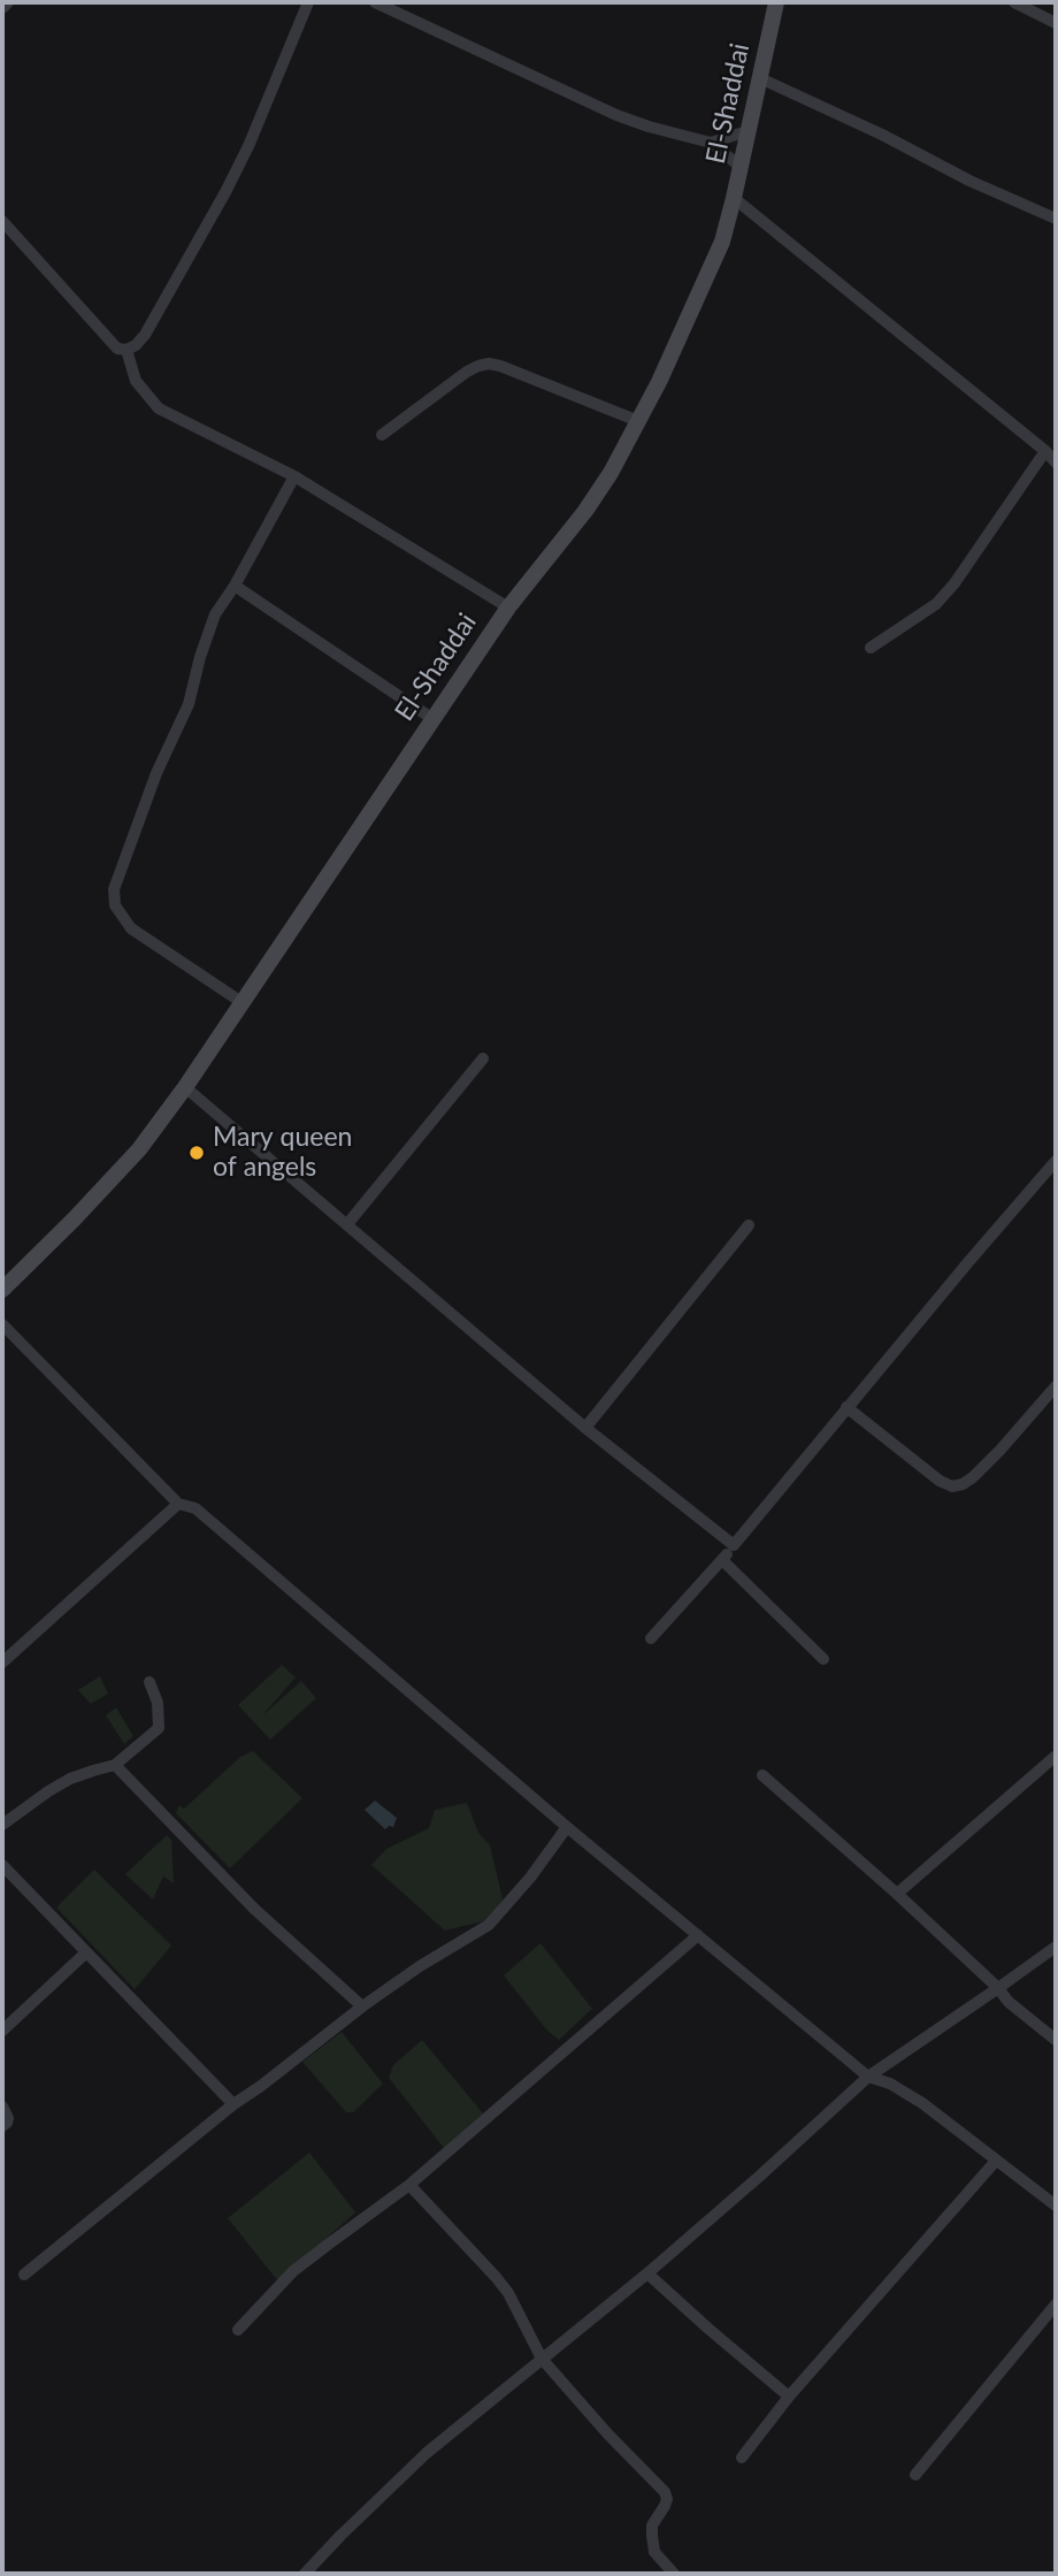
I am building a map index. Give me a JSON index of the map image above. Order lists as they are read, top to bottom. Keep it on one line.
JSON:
{"streets":{"street":["El-Shaddai"]},"places":["Mary queen of angels"]}
